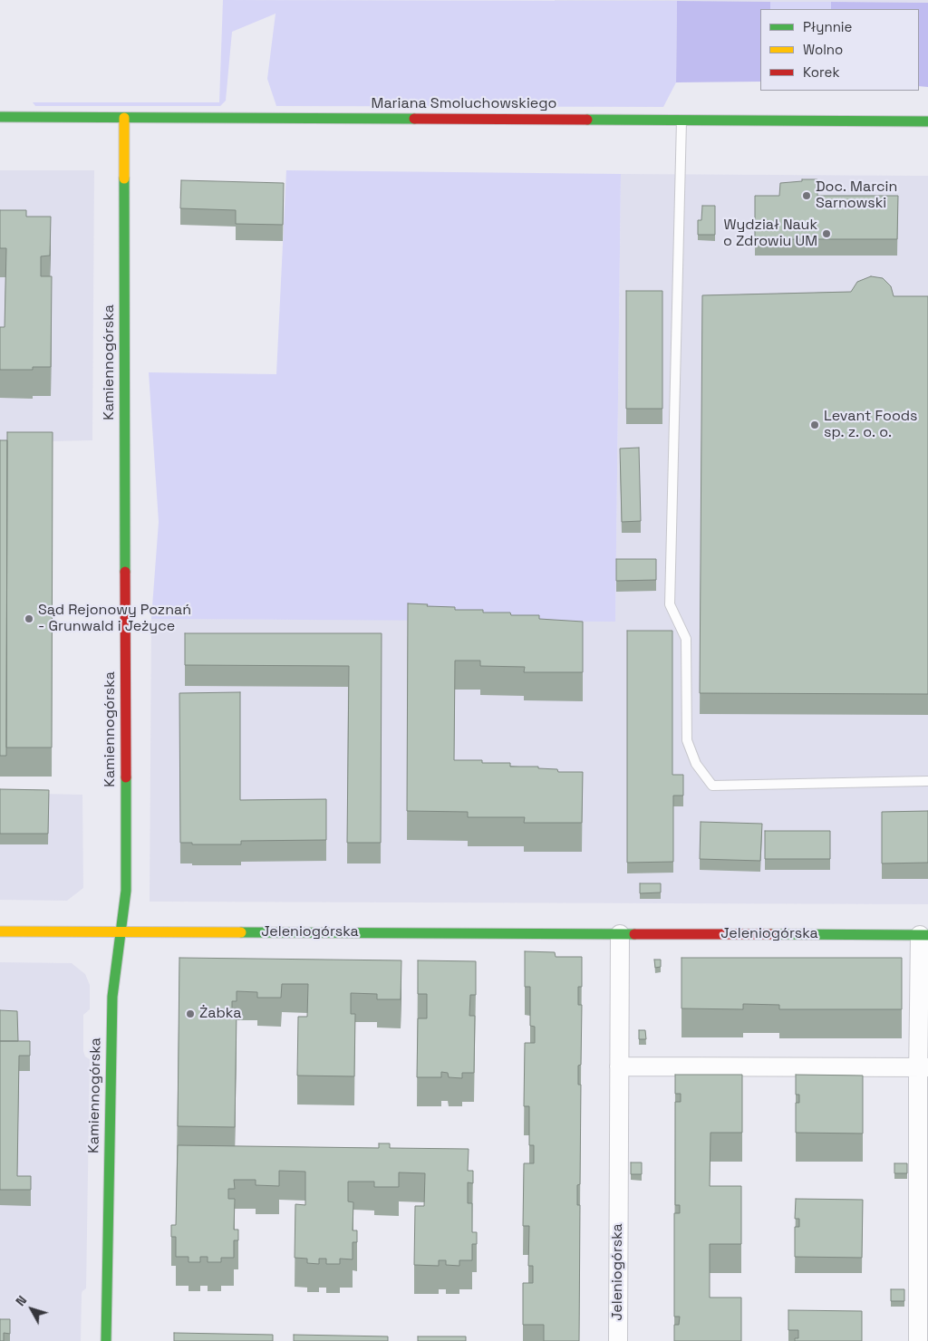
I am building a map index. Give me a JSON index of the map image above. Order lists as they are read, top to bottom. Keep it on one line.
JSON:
{"streets":{"street":["Mariana Smoluchowskiego","Kamiennogórska","Jeleniogórska"]},"crossings":[["Mariana Smoluchowskiego","Kamiennogórska"],["Kamiennogórska","Jeleniogórska"]],"places":["Doc. Marcin Sarnowski","Wydział Nauk o Zdrowiu UM","Levant Foods sp. z. o. o.","Sąd Rejonowy Poznań - Grunwald i Jeżyce","Żabka"],"legend":["Płynnie","Wolno","Korek"],"north":"top left"}
